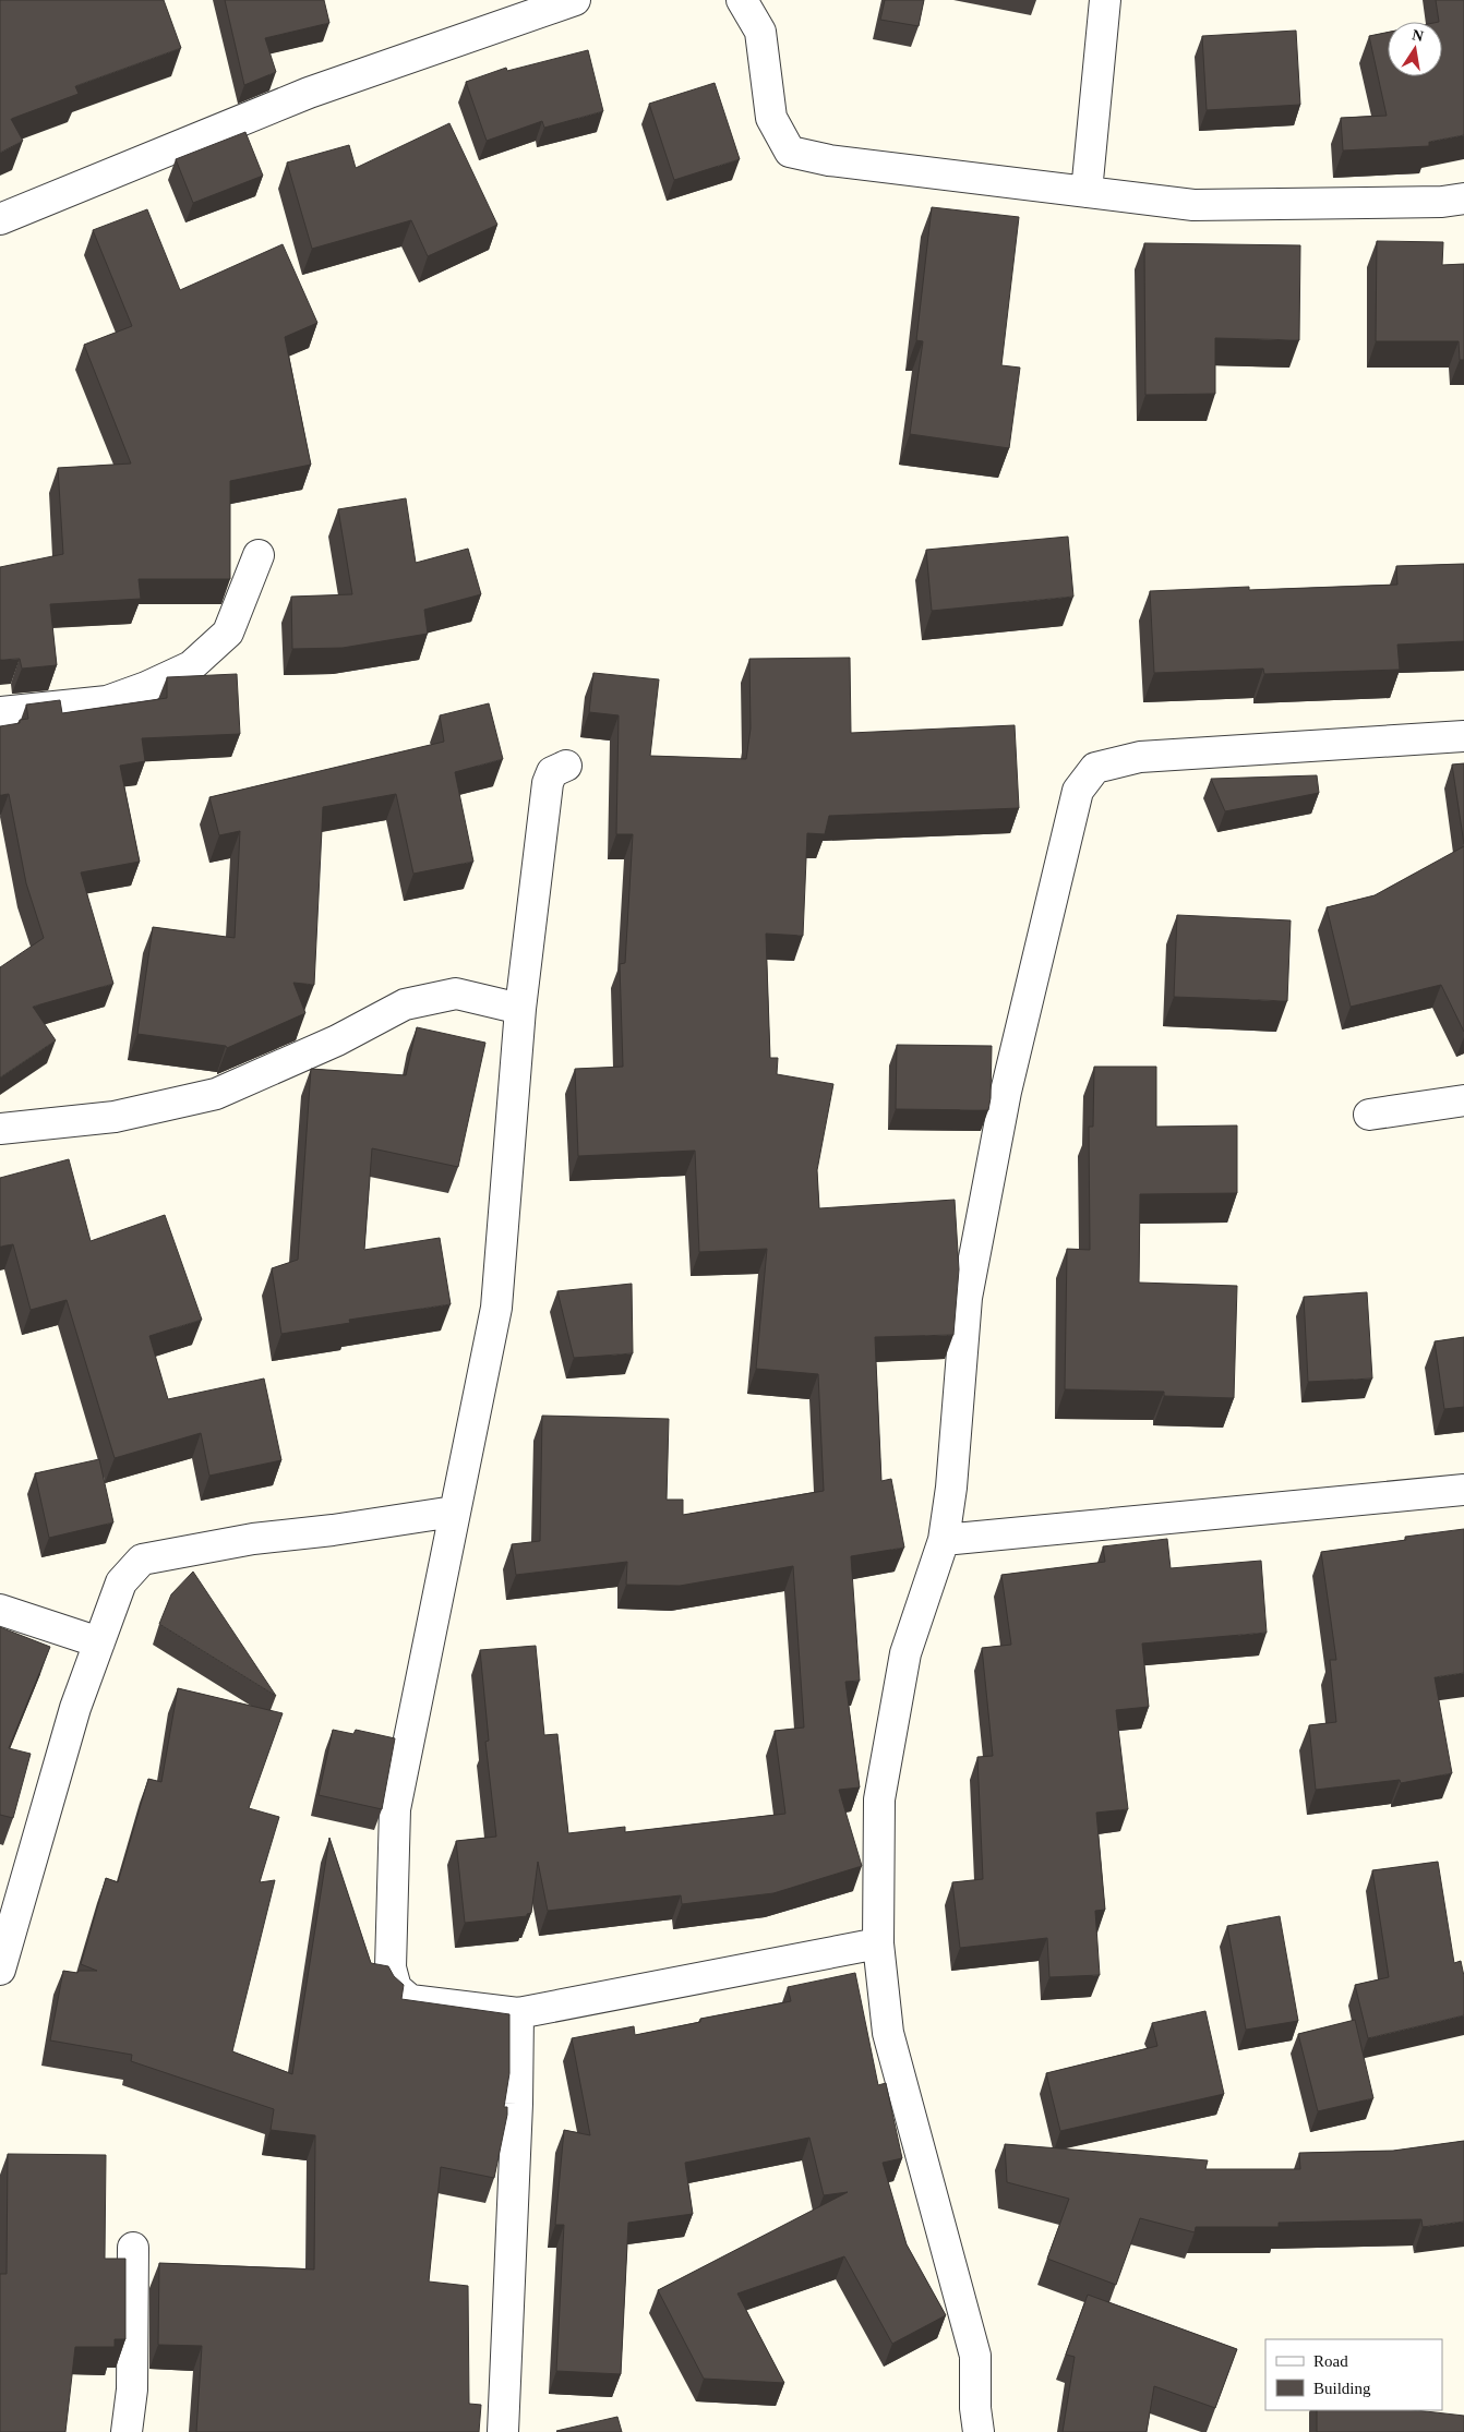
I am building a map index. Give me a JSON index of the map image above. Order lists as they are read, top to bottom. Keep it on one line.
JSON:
{"legend":["Road","Building"],"north":"top"}
